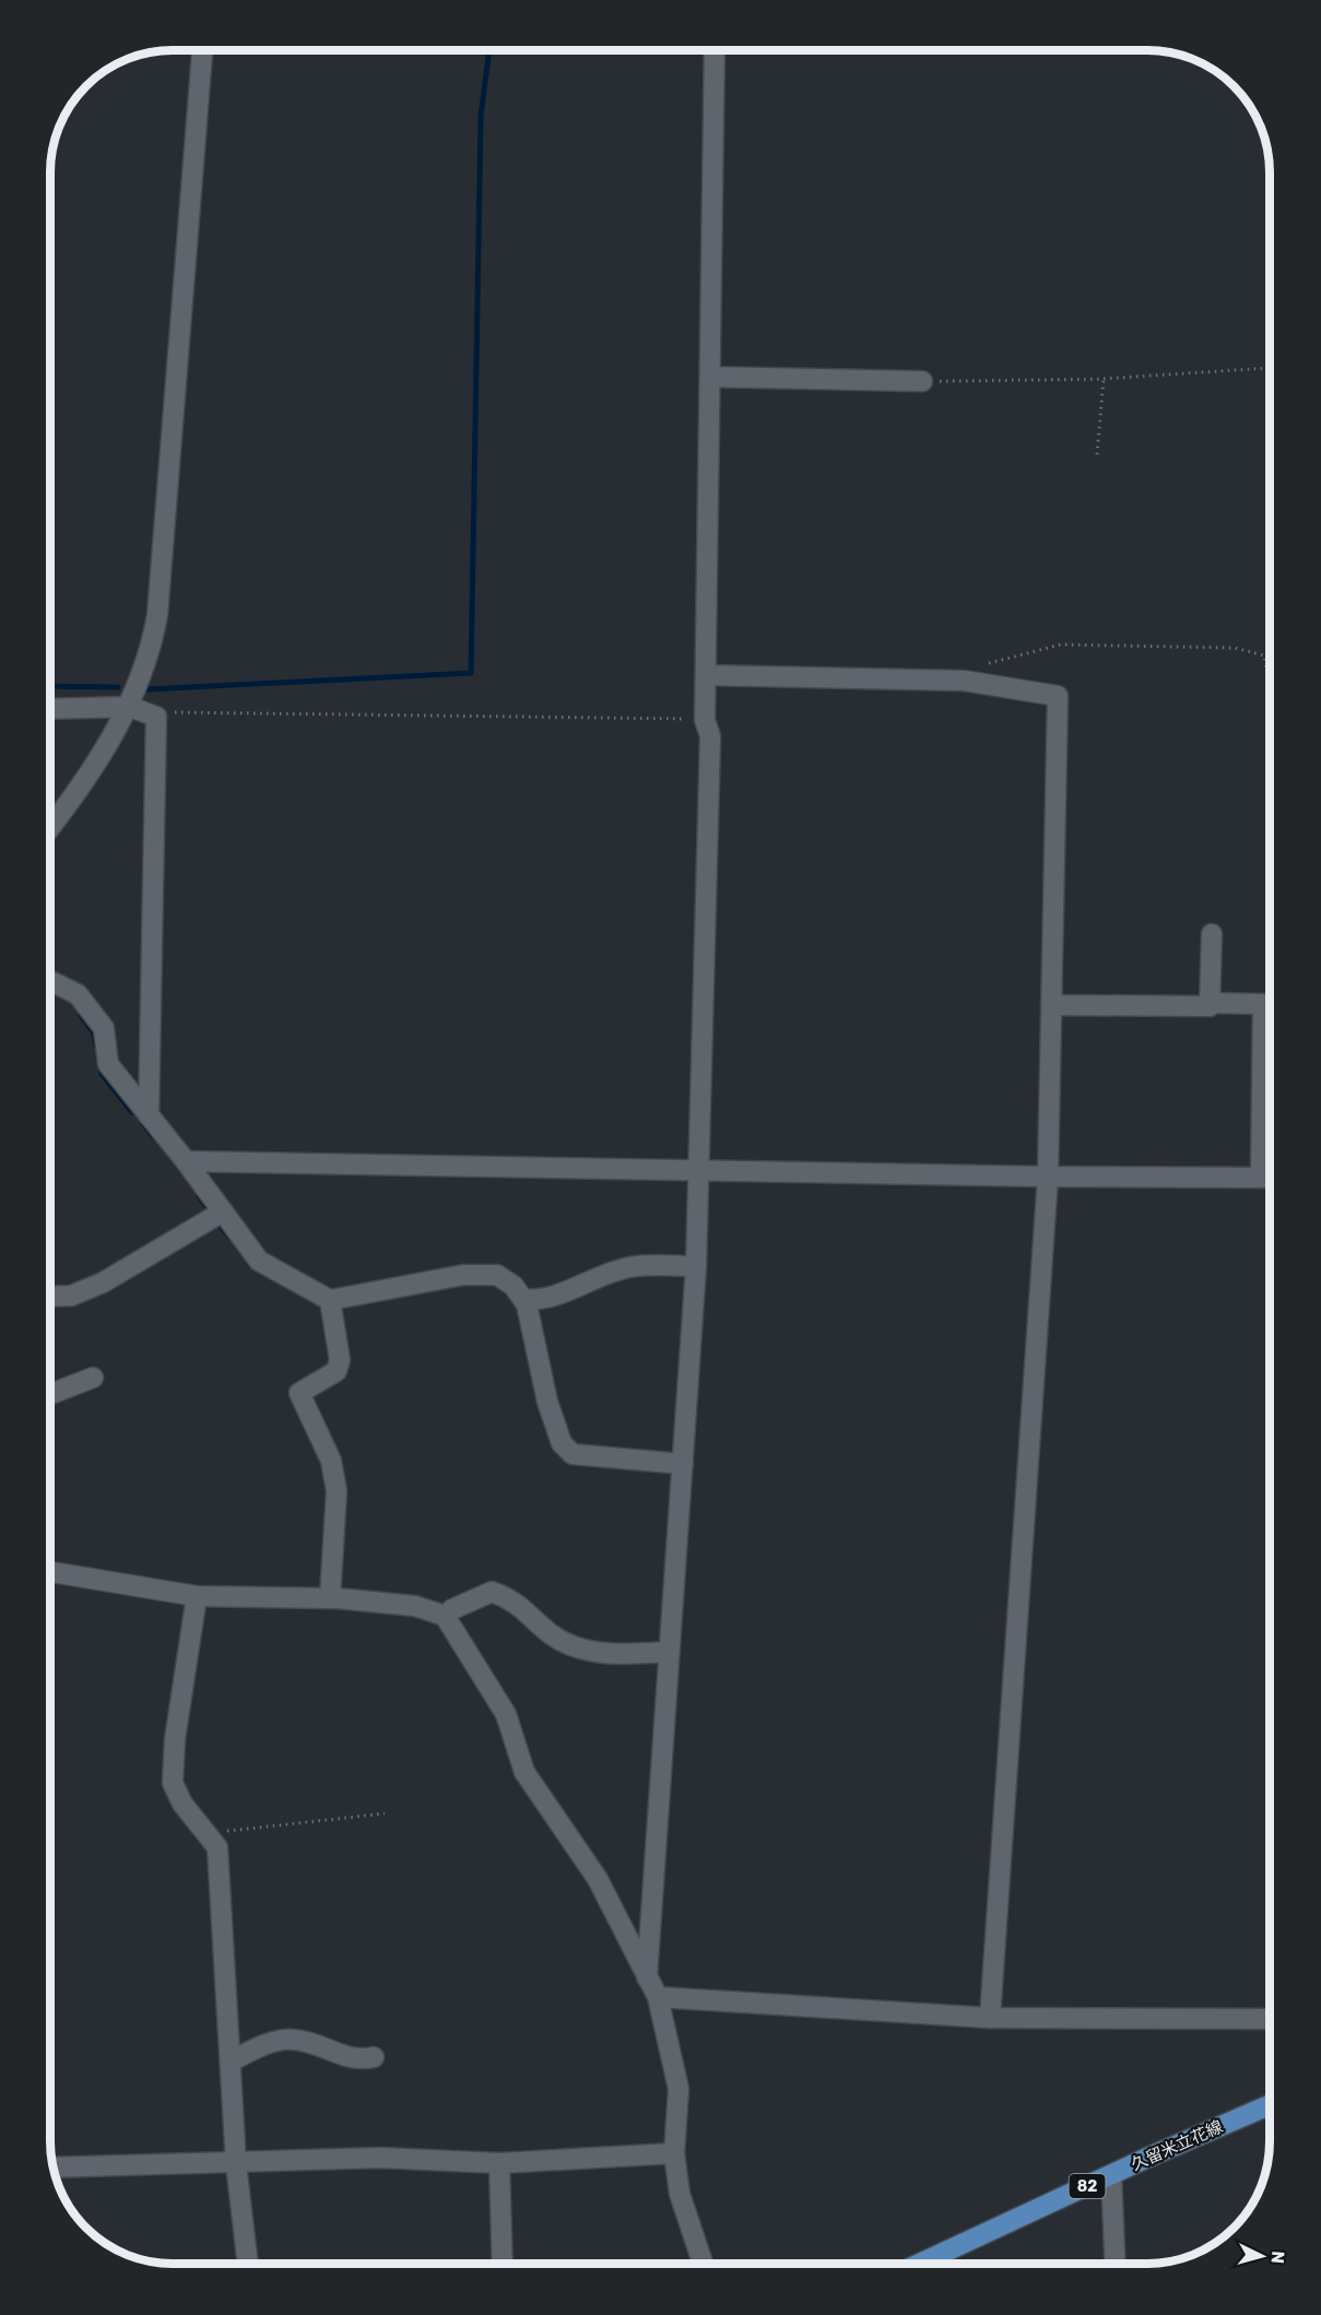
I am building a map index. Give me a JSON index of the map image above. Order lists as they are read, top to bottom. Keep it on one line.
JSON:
{"streets":{"main road":["久留米立花線","82"]},"north":"right"}
